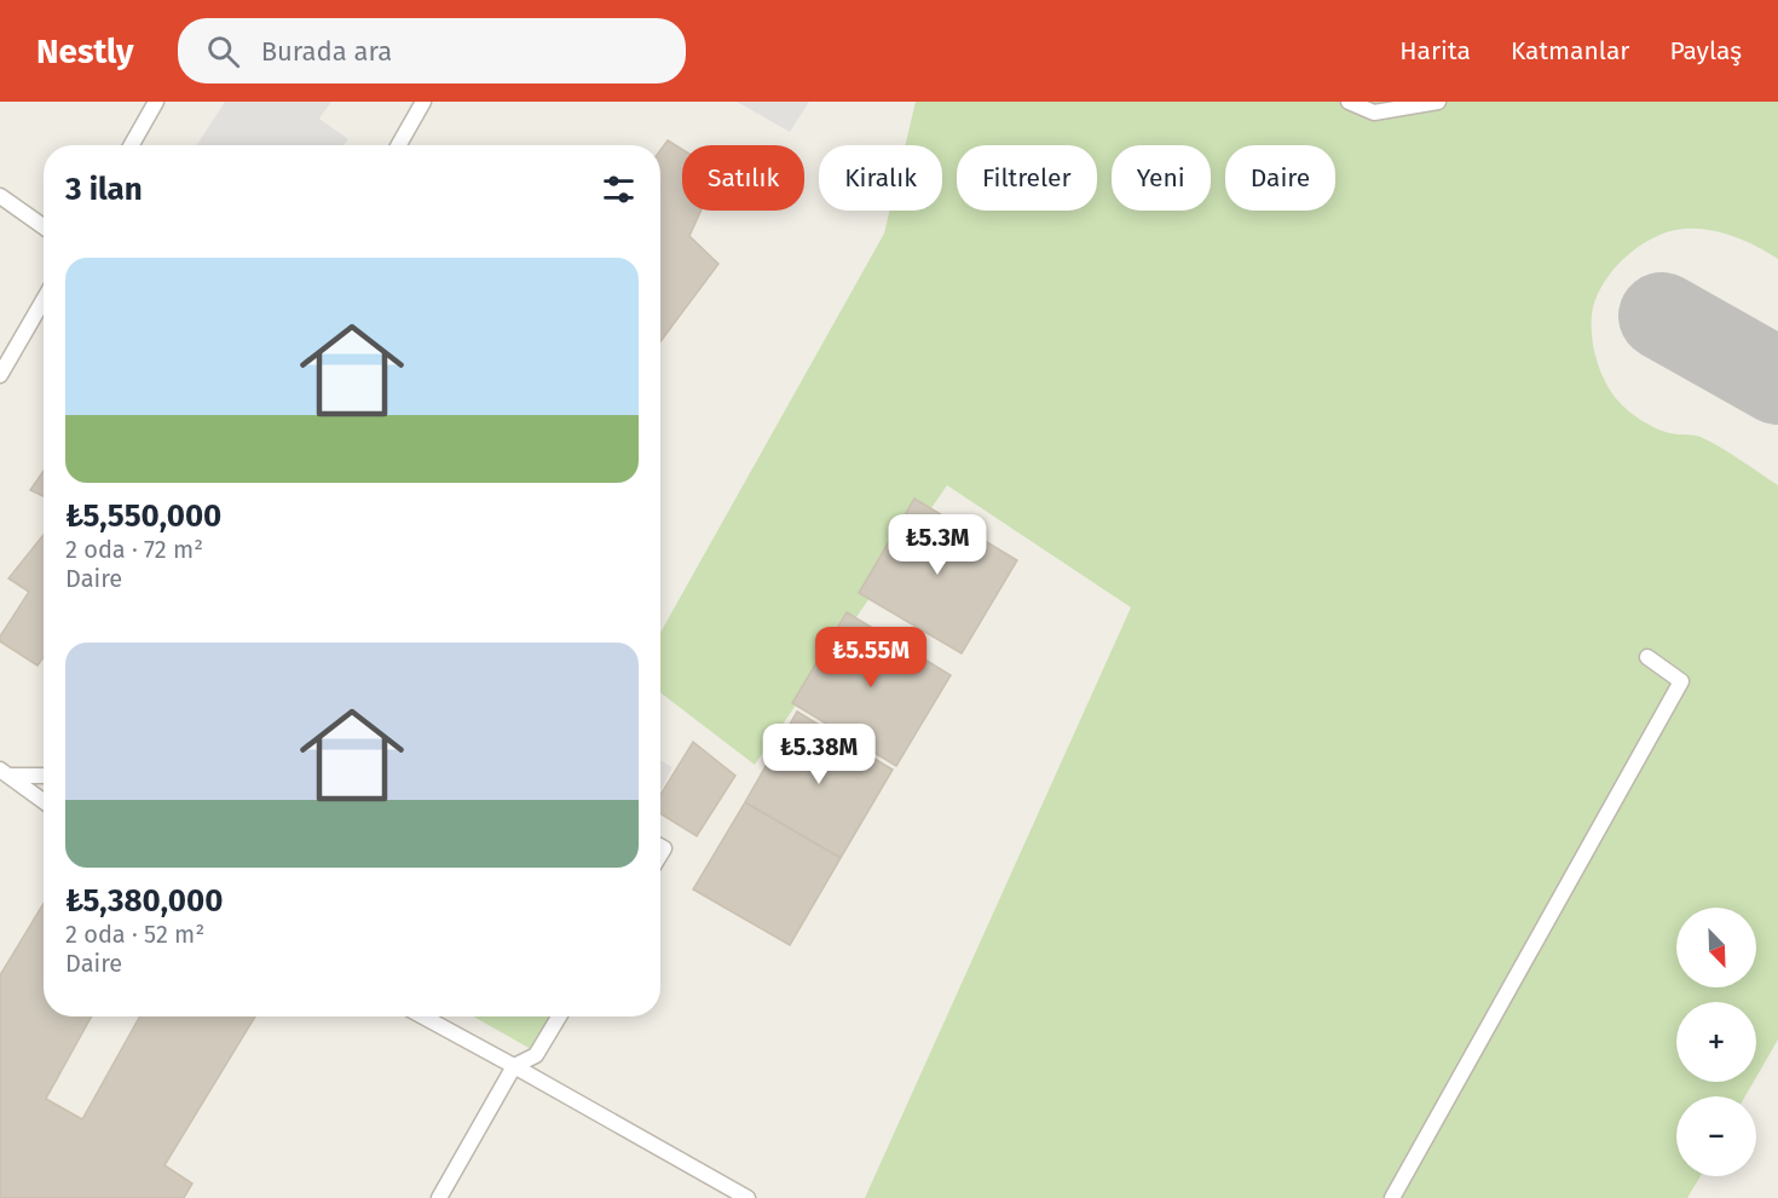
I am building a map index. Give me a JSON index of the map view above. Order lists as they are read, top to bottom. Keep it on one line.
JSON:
{"north":"bottom right","page":{"header":"Nestly","search":"Burada ara","nav":["Harita","Katmanlar","Paylaş"],"chip":["Satılık","Kiralık","Filtreler","Yeni","Daire"],"heading":"3 ilan","list":[{"name":"₺5,550,000","note":"2 oda · 72 m² · Daire"},{"name":"₺5,380,000","note":"2 oda · 52 m² · Daire"}],"price":["₺5.3M","₺5.55M","₺5.38M"],"map_buttons":["+","−"]}}
